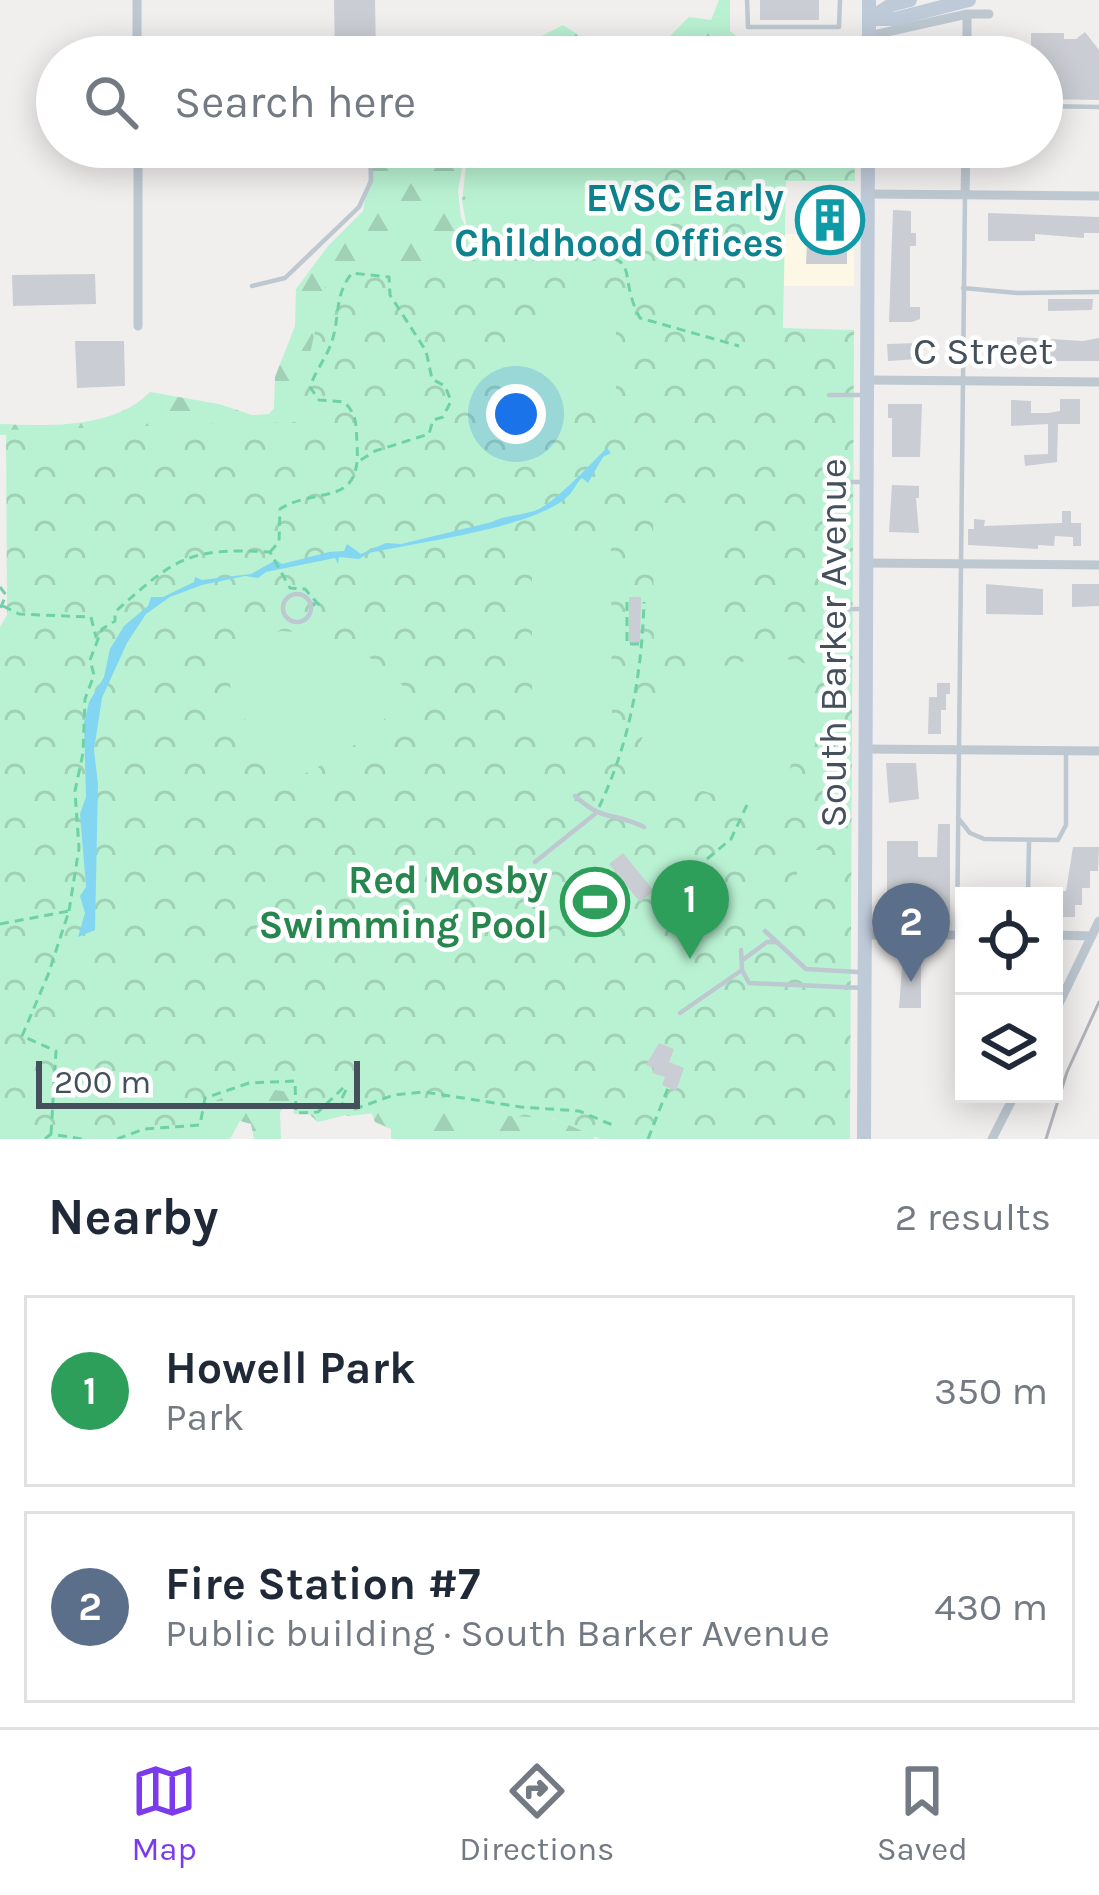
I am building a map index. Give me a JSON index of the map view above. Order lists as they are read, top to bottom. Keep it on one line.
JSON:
{"streets":{"main road":["South Barker Avenue"],"street":["C Street"]},"crossings":[["C Street","South Barker Avenue"]],"places":{"building":["EVSC Early Childhood Offices"],"sports":["Red Mosby Swimming Pool"]},"scale_bar":"200 m","page":{"search":"Search here","pins":["1","2"],"scale":"200 m","heading":["Nearby","2 results"],"list":[{"mark":"1","name":"Howell Park","note":"Park","value":"350 m"},{"mark":"2","name":"Fire Station #7","note":"Public building · South Barker Avenue","value":"430 m"}],"nav":["Map","Directions","Saved"]}}
